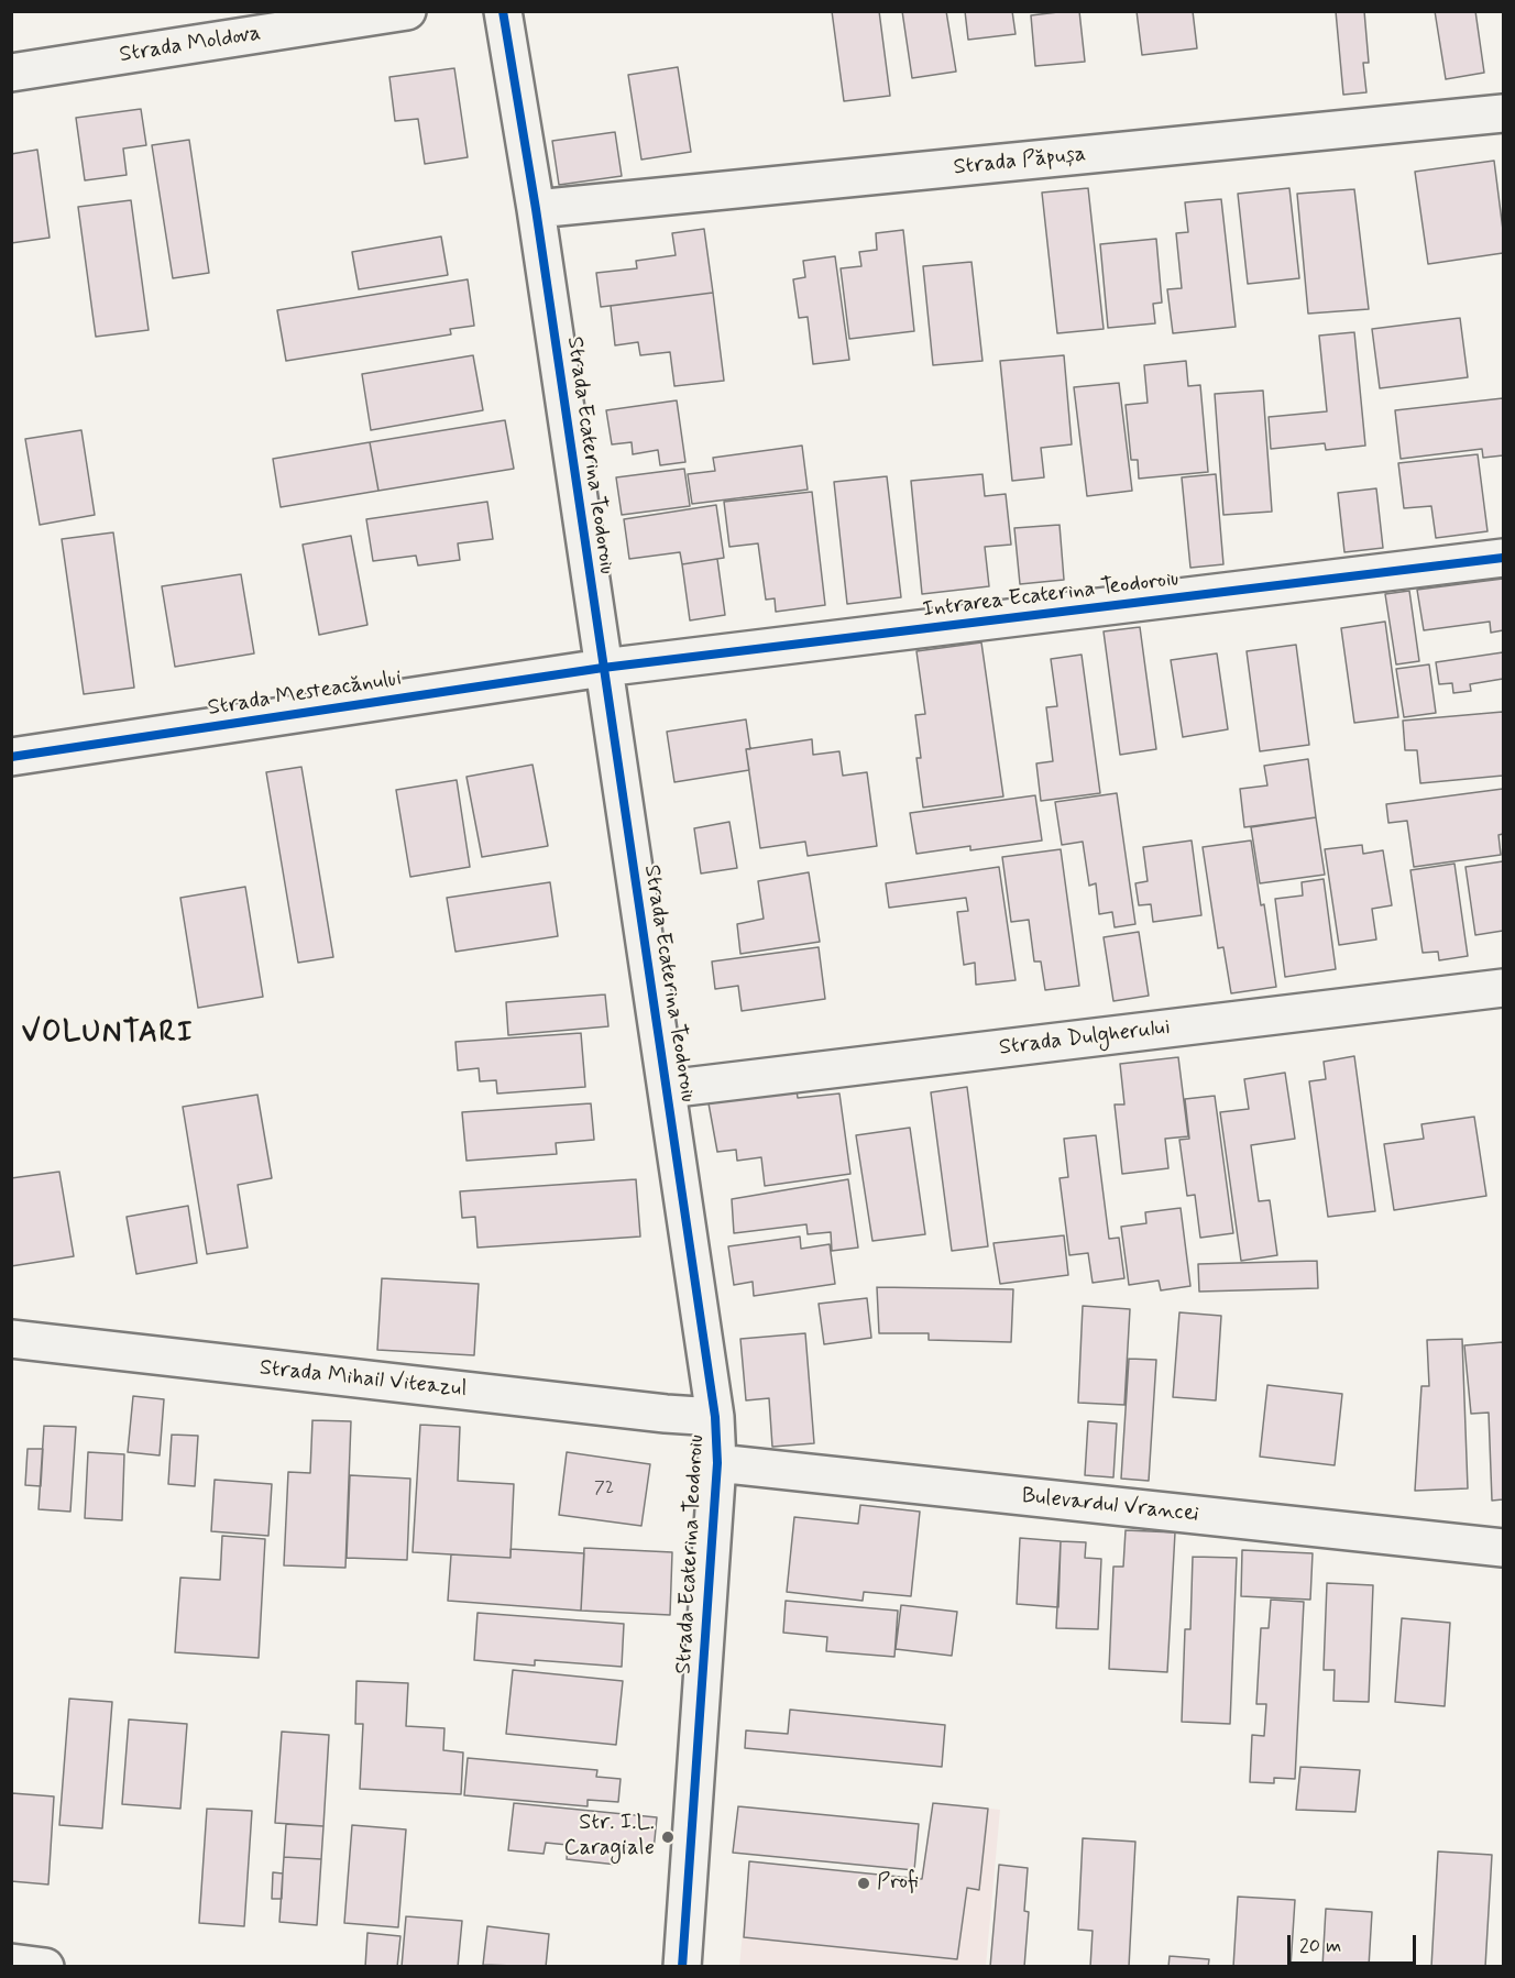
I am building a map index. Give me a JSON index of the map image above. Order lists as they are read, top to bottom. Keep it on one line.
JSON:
{"streets":{"street":["Strada Moldova","Strada Păpușa","Strada Ecaterina Teodoroiu","Intrarea Ecaterina Teodoroiu","Strada Mesteacănului","Strada Dulgherului","Strada Mihail Viteazul","Bulevardul Vrancei"]},"crossings":[["Strada Păpușa","Strada Ecaterina Teodoroiu"],["Strada Ecaterina Teodoroiu","Intrarea Ecaterina Teodoroiu"],["Strada Ecaterina Teodoroiu","Strada Mesteacănului"],["Strada Ecaterina Teodoroiu","Strada Dulgherului"],["Strada Ecaterina Teodoroiu","Strada Mihail Viteazul"],["Strada Ecaterina Teodoroiu","Bulevardul Vrancei"],["Intrarea Ecaterina Teodoroiu","Strada Mesteacănului"]],"districts":["VOLUNTARI"],"places":["Str. I.L. Caragiale","Profi"],"house_numbers":["72"],"scale_bar":"20 m"}
